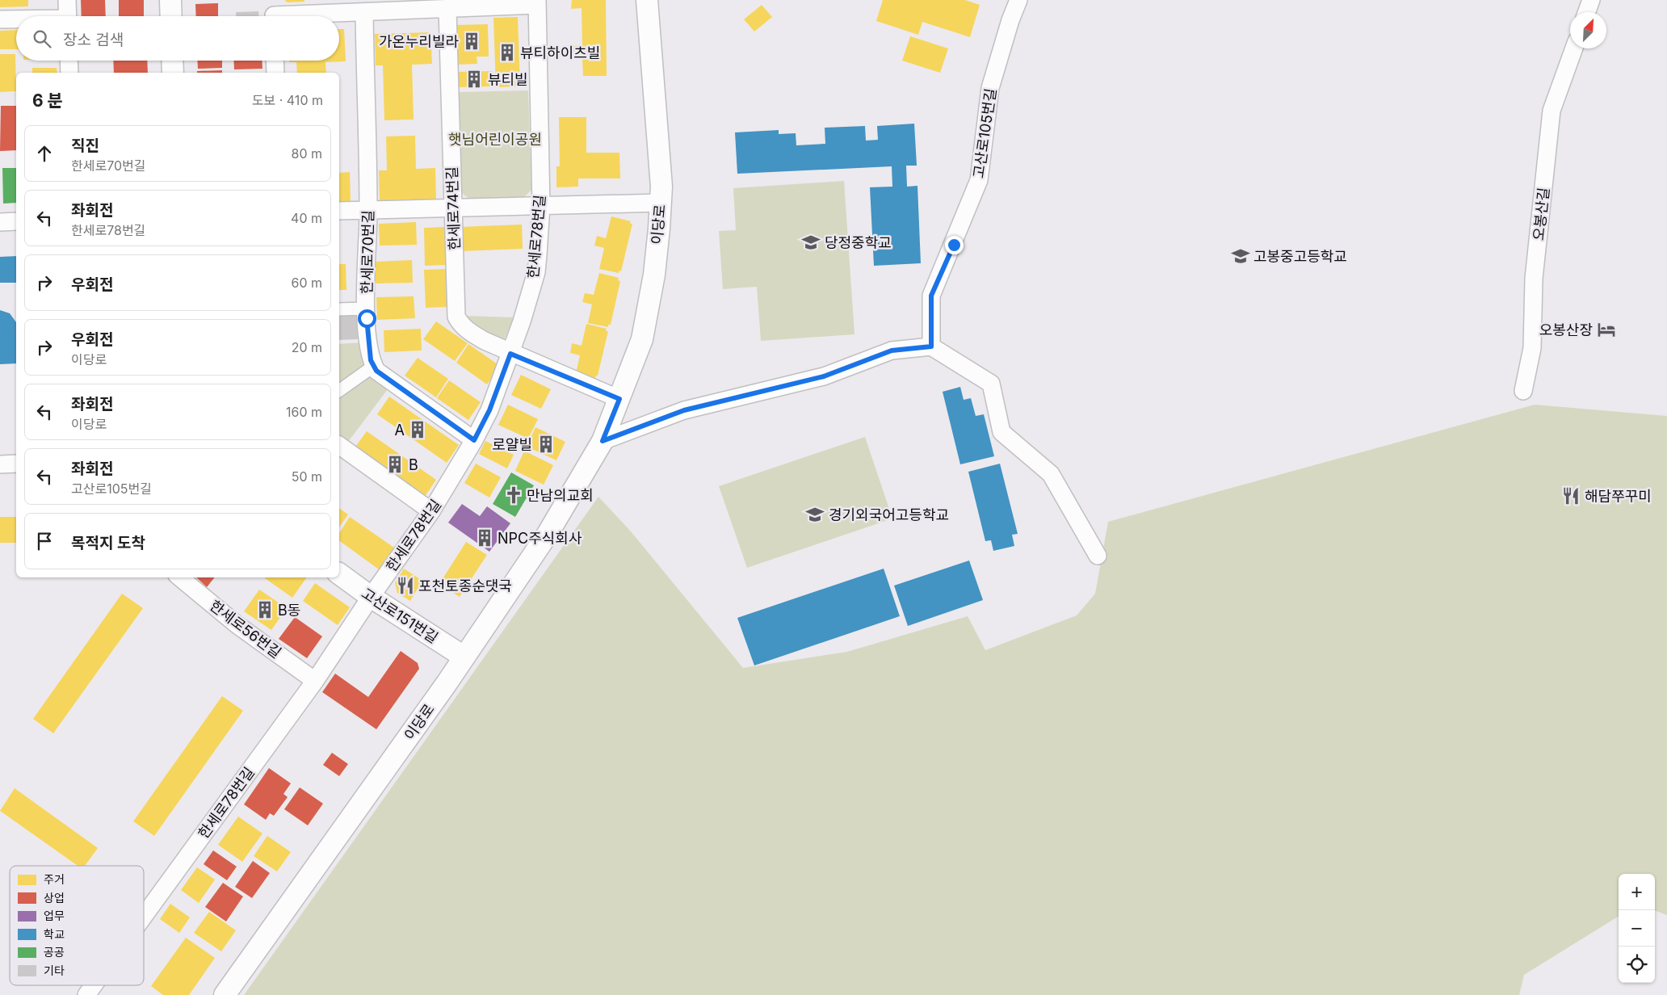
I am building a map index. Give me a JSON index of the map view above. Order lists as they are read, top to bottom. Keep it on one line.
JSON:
{"streets":{"street":["고산로105번길","한세로74번길","오봉산길","이당로","한세로78번길","한세로70번길","고산로151번길","한세로56번길"]},"crossings":[["한세로74번길","이당로"],["한세로74번길","한세로78번길"],["이당로","고산로151번길"],["한세로78번길","고산로151번길"],["한세로78번길","한세로56번길"]],"parks":["햇님어린이공원"],"places":{"building":["가온누리빌라","뷰티하이츠빌","뷰티빌","A","로얄빌","B","NPC주식회사","B동"],"school or university":["당정중학교","고봉중고등학교","경기외국어고등학교"],"hotel":["오봉산장"],"church":["만남의교회"],"restaurant":["해담쭈꾸미","포천토종순댓국"]},"legend":["주거","상업","업무","학교","공공","기타"],"north":"top right","page":{"search":"장소 검색","heading":["6 분","도보 · 410 m"],"list":[["직진","한세로70번길","80 m"],["좌회전","한세로78번길","40 m"],["우회전","60 m"],["우회전","이당로","20 m"],["좌회전","이당로","160 m"],["좌회전","고산로105번길","50 m"],"목적지 도착"],"map_buttons":["+","−"]}}
